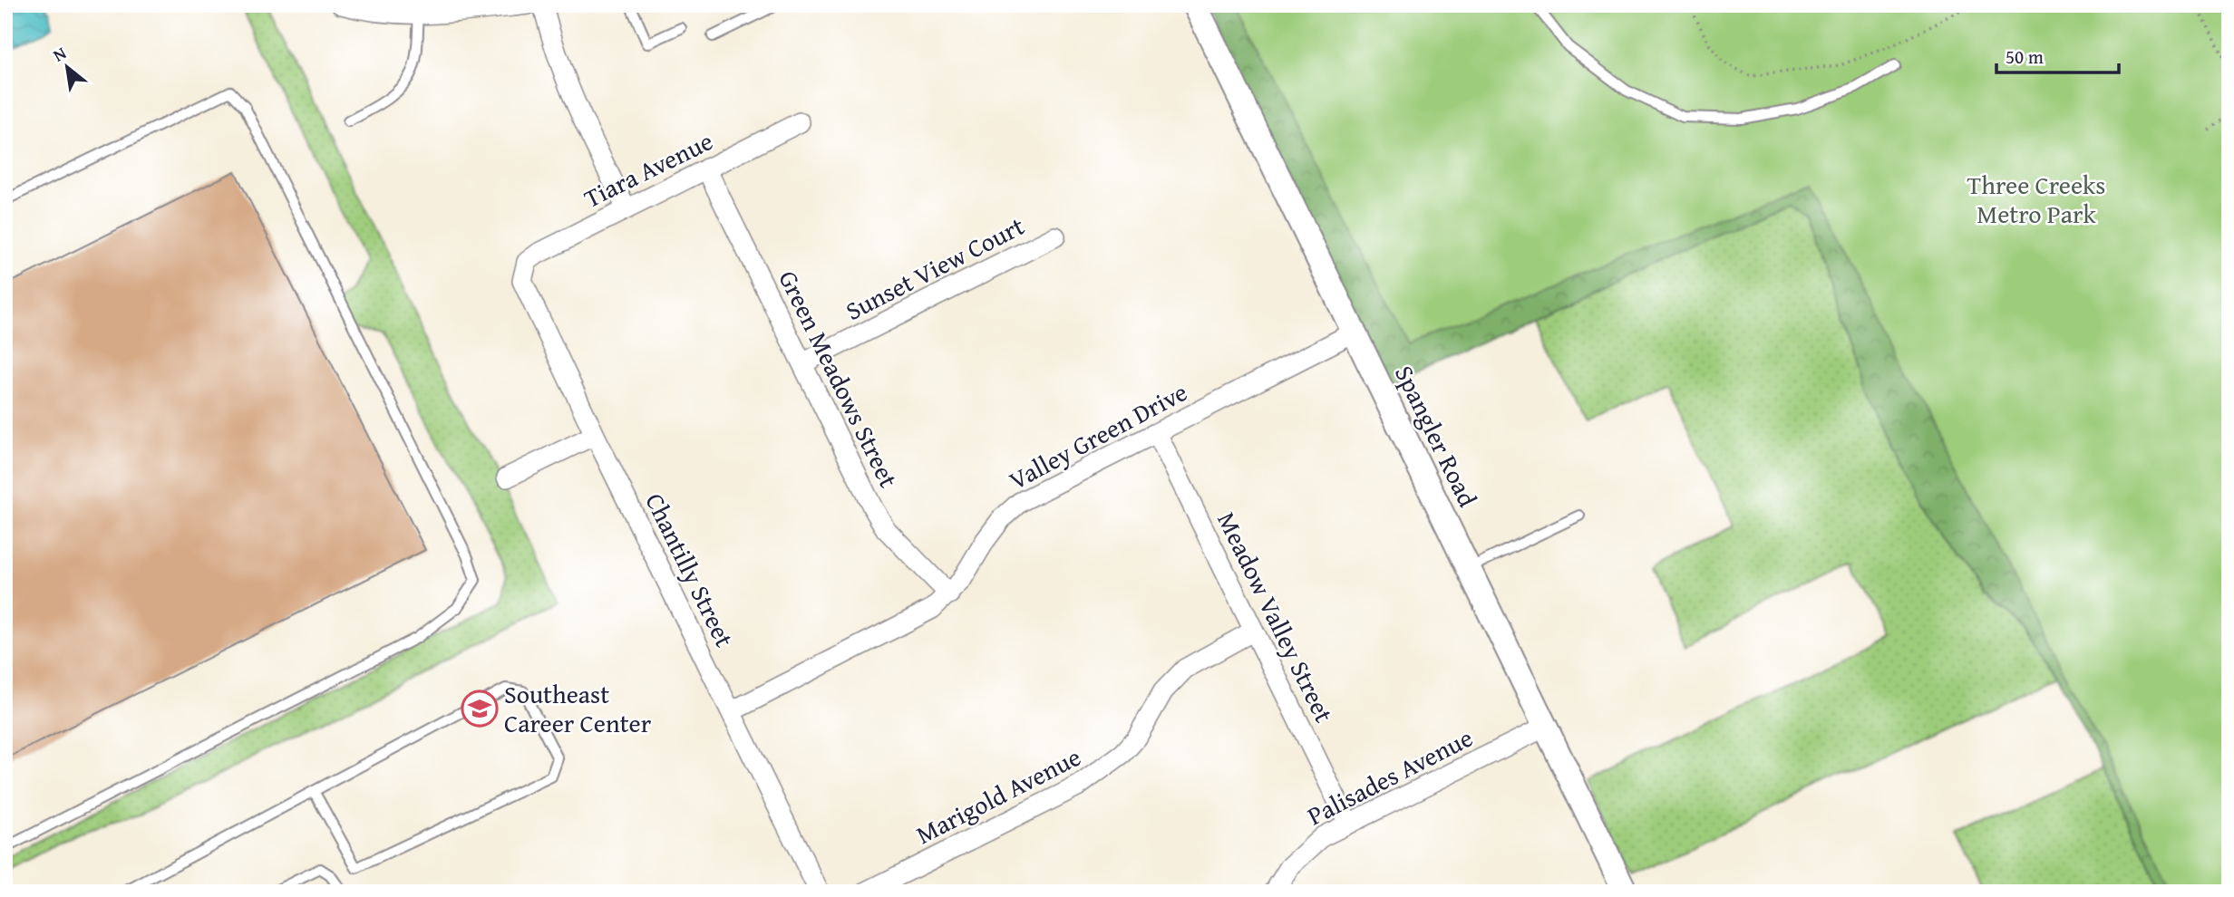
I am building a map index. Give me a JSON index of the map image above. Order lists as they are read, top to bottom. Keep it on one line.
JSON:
{"streets":{"street":["Tiara Avenue","Sunset View Court","Green Meadows Street","Valley Green Drive","Spangler Road","Chantilly Street","Meadow Valley Street","Palisades Avenue","Marigold Avenue"]},"crossings":[["Tiara Avenue","Green Meadows Street"],["Tiara Avenue","Chantilly Street"],["Sunset View Court","Green Meadows Street"],["Green Meadows Street","Valley Green Drive"],["Valley Green Drive","Spangler Road"],["Valley Green Drive","Chantilly Street"],["Valley Green Drive","Meadow Valley Street"],["Spangler Road","Palisades Avenue"],["Meadow Valley Street","Palisades Avenue"],["Meadow Valley Street","Marigold Avenue"]],"parks":["Three Creeks Metro Park"],"places":{"school or university":["Southeast Career Center"]},"scale_bar":"50 m","north":"top left"}
